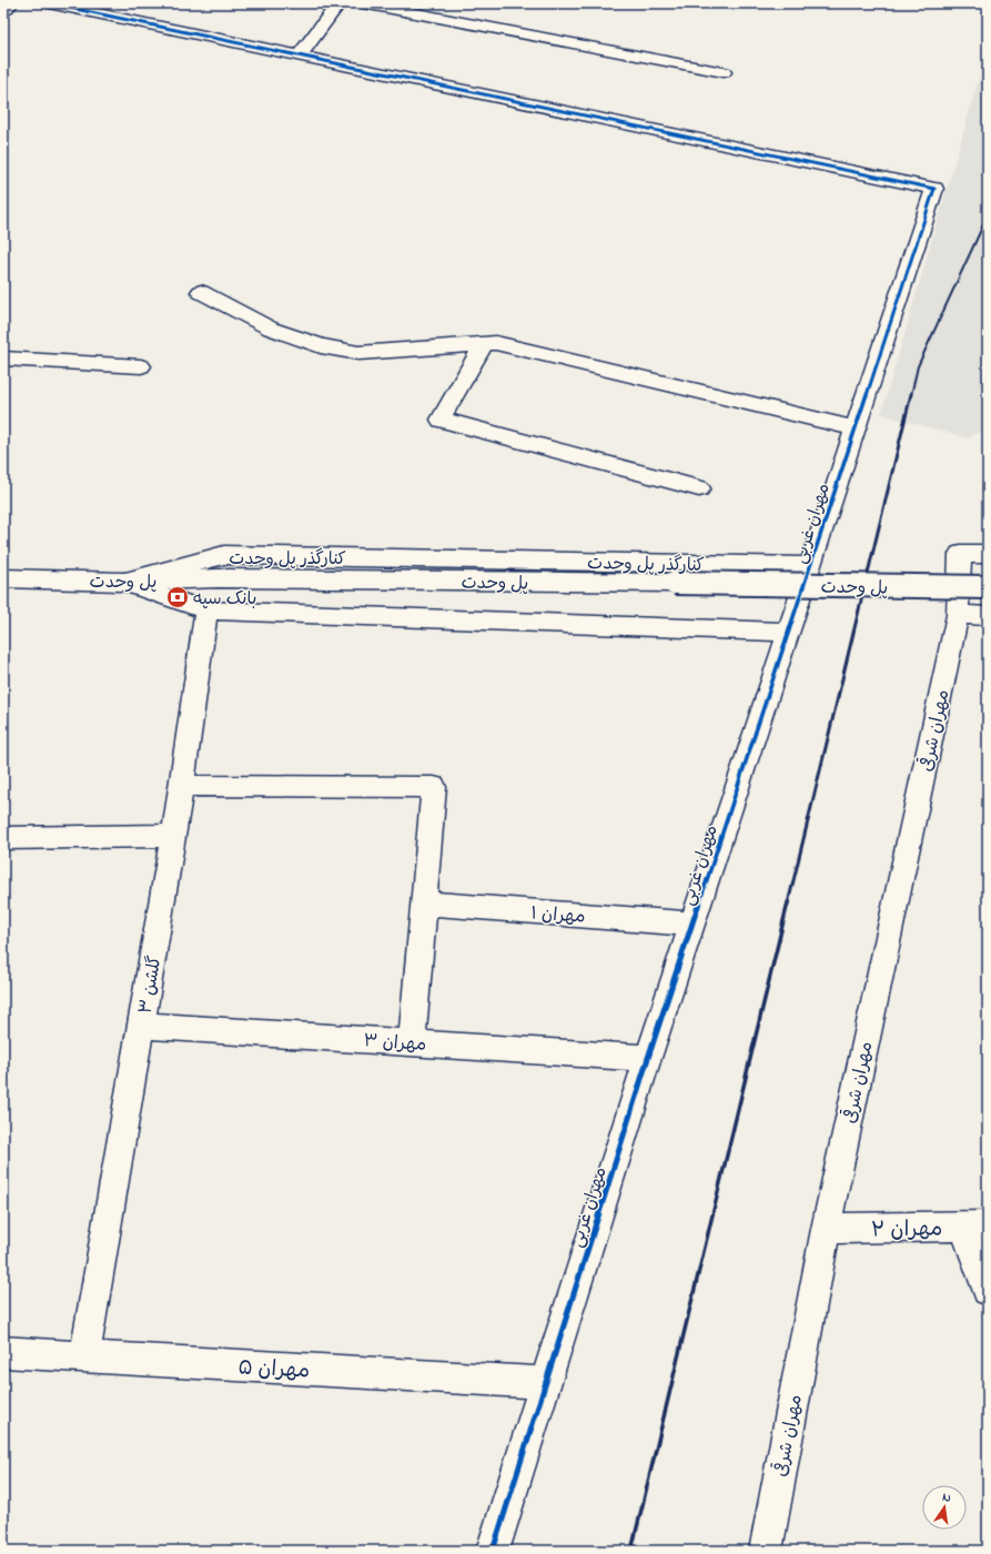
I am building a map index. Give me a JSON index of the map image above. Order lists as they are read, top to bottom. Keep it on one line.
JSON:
{"streets":{"street":["مهران غربی","کنارگذر پل وحدت","پل وحدت","مهران شرقی","مهران ۱","گلشن ۳","مهران ۳","مهران ۲","مهران ۵"]},"crossings":[["مهران غربی","کنارگذر پل وحدت"],["مهران غربی","مهران ۱"],["مهران غربی","مهران ۳"],["مهران غربی","مهران ۵"],["کنارگذر پل وحدت","پل وحدت"],["مهران شرقی","مهران ۲"],["گلشن ۳","مهران ۳"],["گلشن ۳","مهران ۵"]],"places":{"bank":["بانک سپه"]},"north":"top"}
